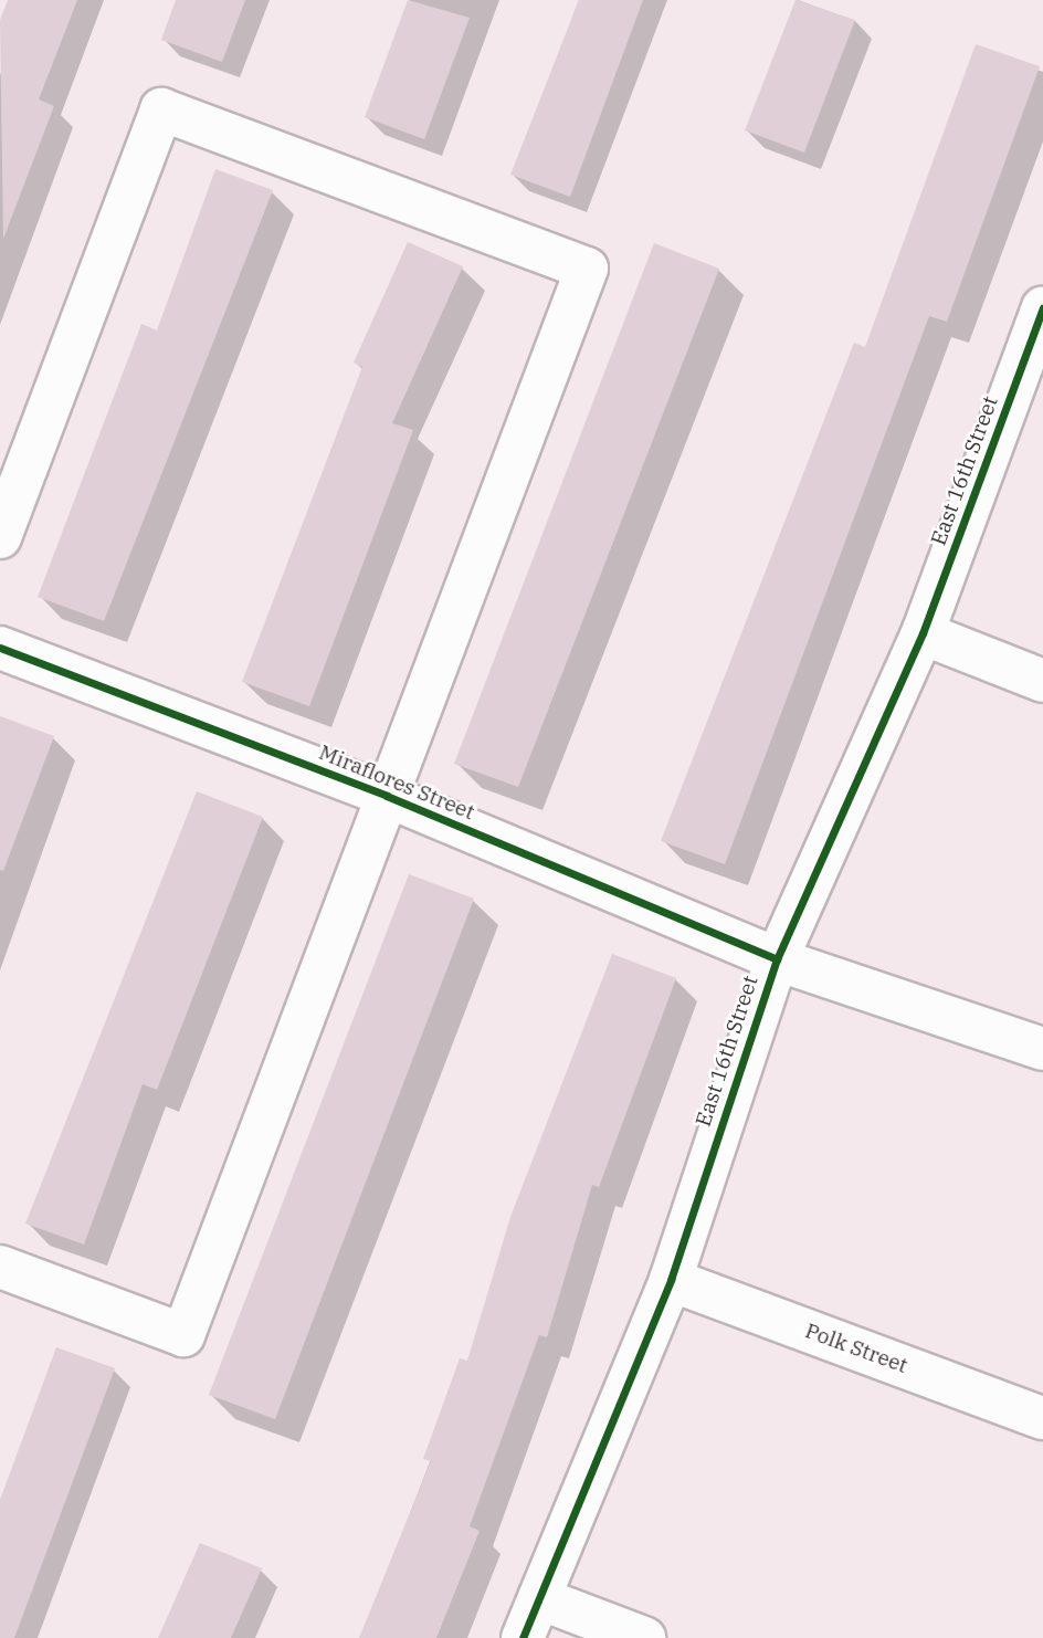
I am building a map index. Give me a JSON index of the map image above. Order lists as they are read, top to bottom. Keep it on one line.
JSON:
{"streets":{"street":["East 16th Street","Miraflores Street","Polk Street"]},"crossings":[["East 16th Street","Miraflores Street"],["East 16th Street","Polk Street"]]}
